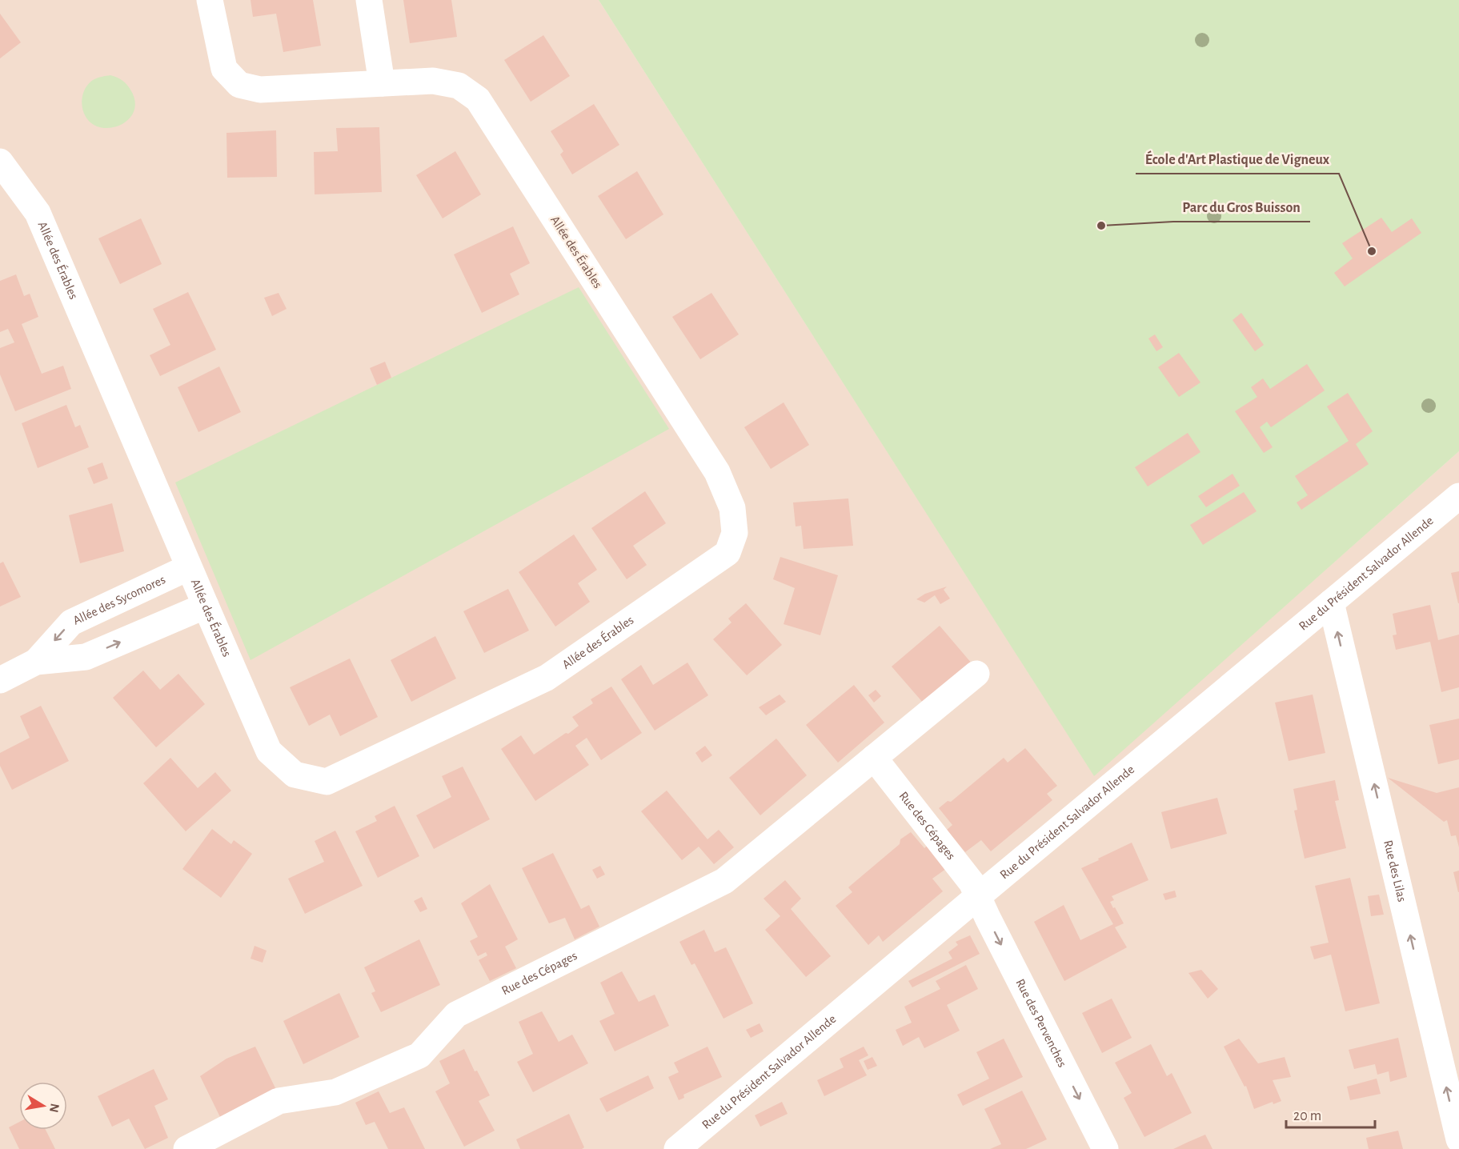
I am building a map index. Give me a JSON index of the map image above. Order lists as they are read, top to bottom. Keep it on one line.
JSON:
{"streets":{"street":["Allée des Érables","Rue du Président Salvador Allende","Allée des Sycomores","Rue des Cépages","Rue des Lilas","Rue des Pervenches"]},"crossings":[["Allée des Érables","Allée des Sycomores"],["Rue du Président Salvador Allende","Rue des Cépages"],["Rue du Président Salvador Allende","Rue des Lilas"],["Rue du Président Salvador Allende","Rue des Pervenches"],["Rue des Cépages","Rue des Pervenches"]],"one_way":["Rue des Lilas","Rue des Pervenches"],"places":["Parc du Gros Buisson","École d'Art Plastique de Vigneux"],"scale_bar":"20 m","north":"right"}
